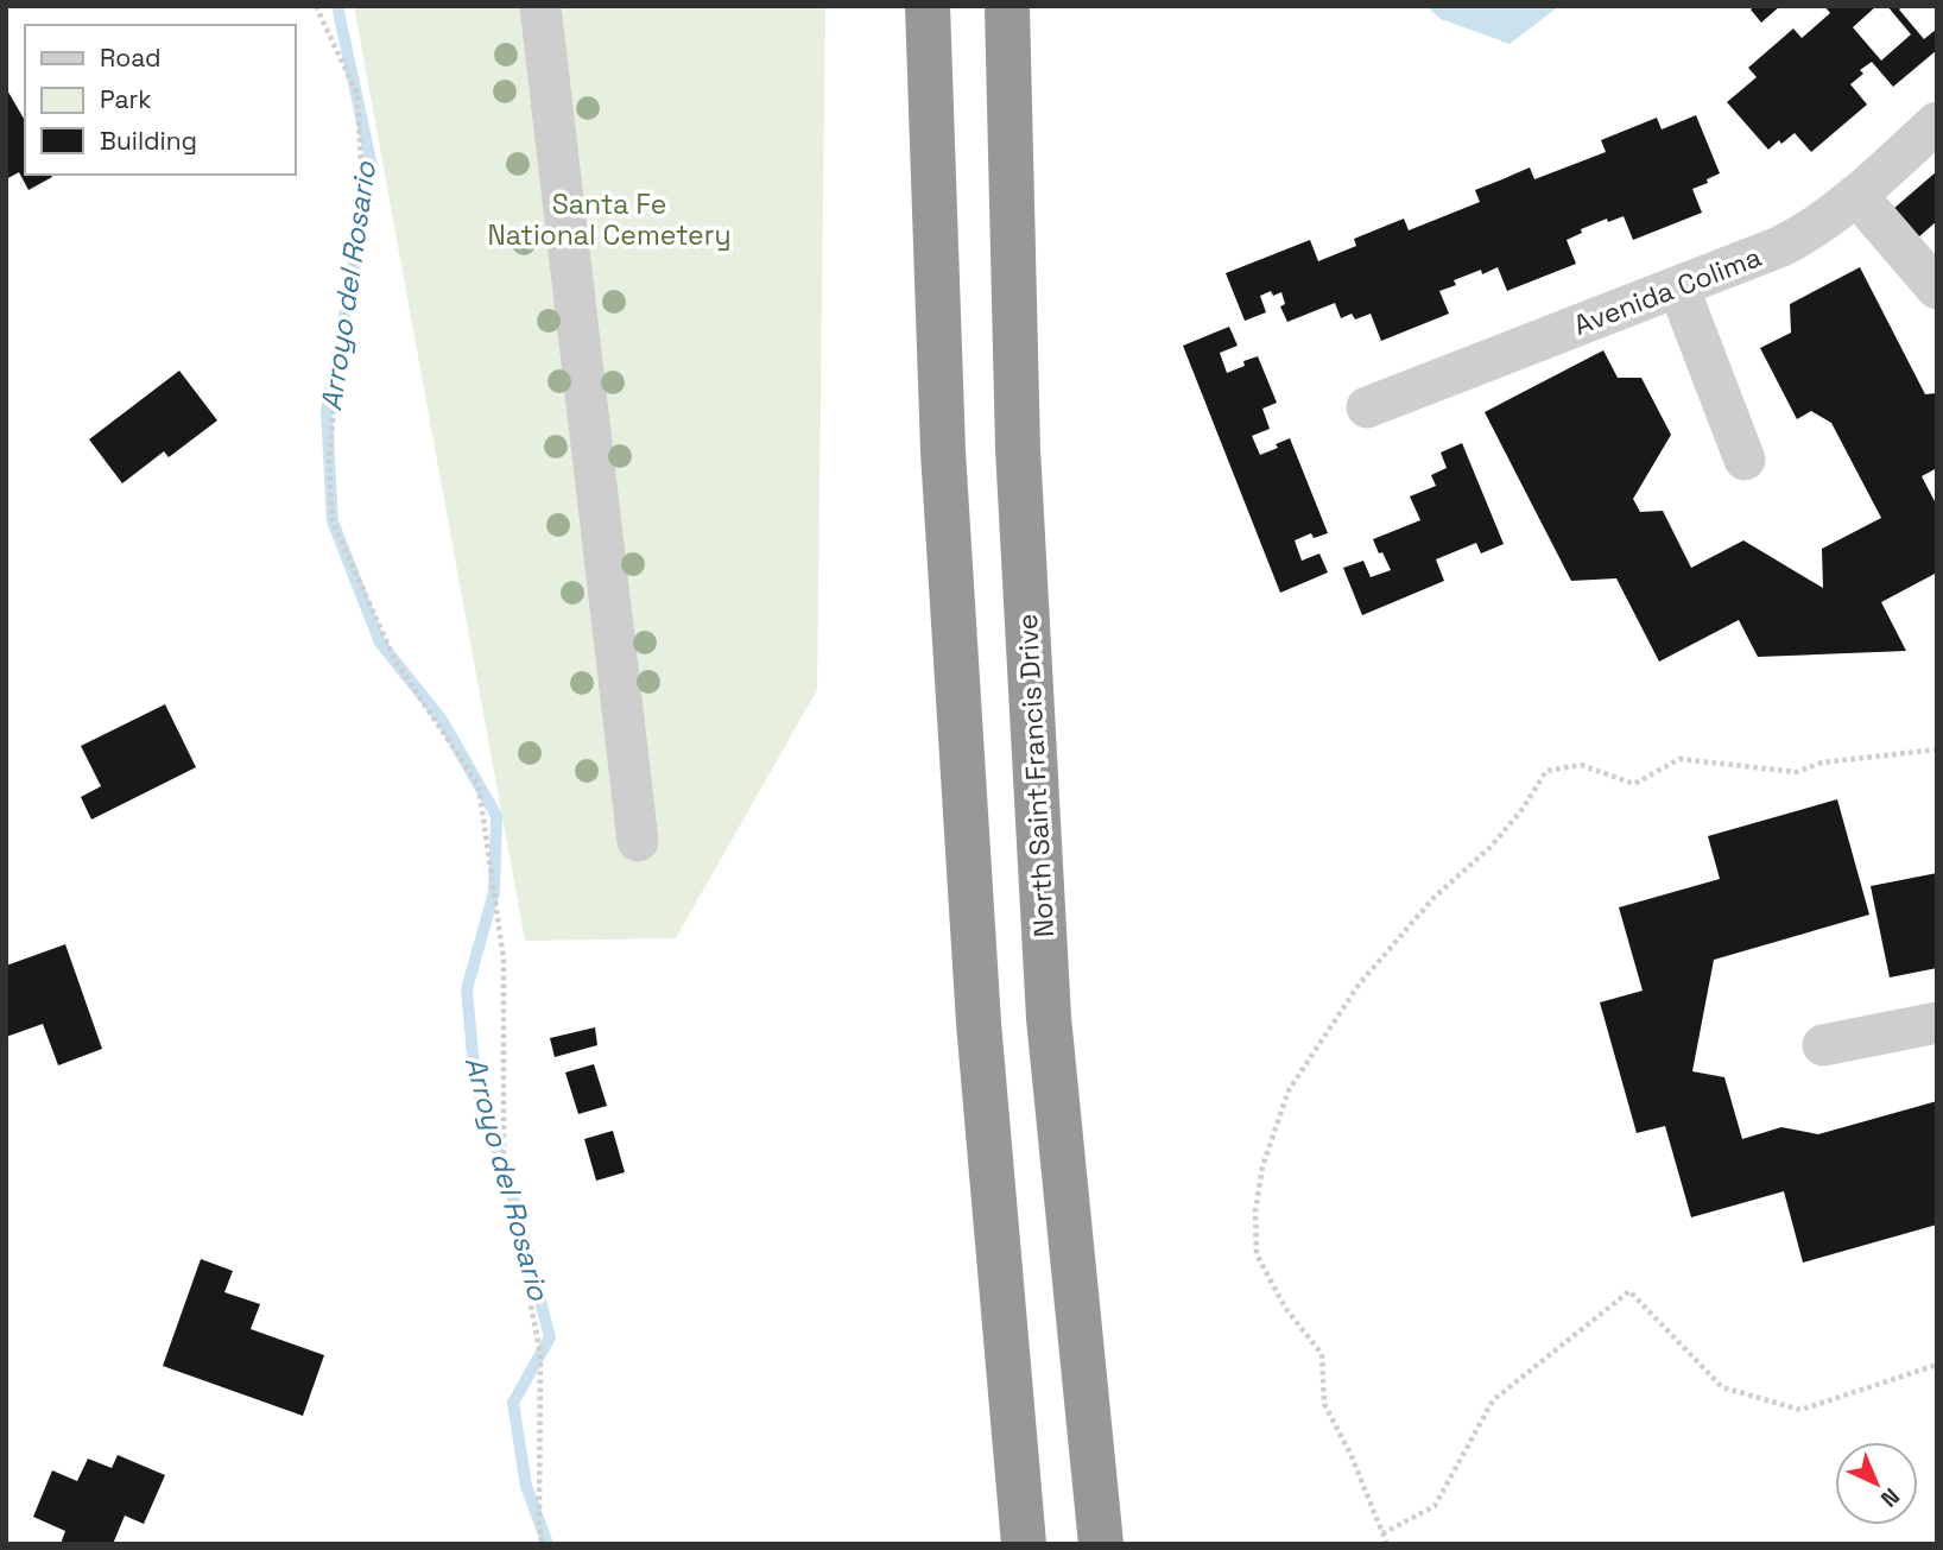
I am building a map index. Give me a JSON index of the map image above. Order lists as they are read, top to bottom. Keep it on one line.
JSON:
{"streets":{"highway":["North Saint Francis Drive"],"street":["Avenida Colima"]},"water":["Arroyo del Rosario"],"parks":["Santa Fe National Cemetery"],"legend":["Road","Park","Building"],"north":"bottom right"}
